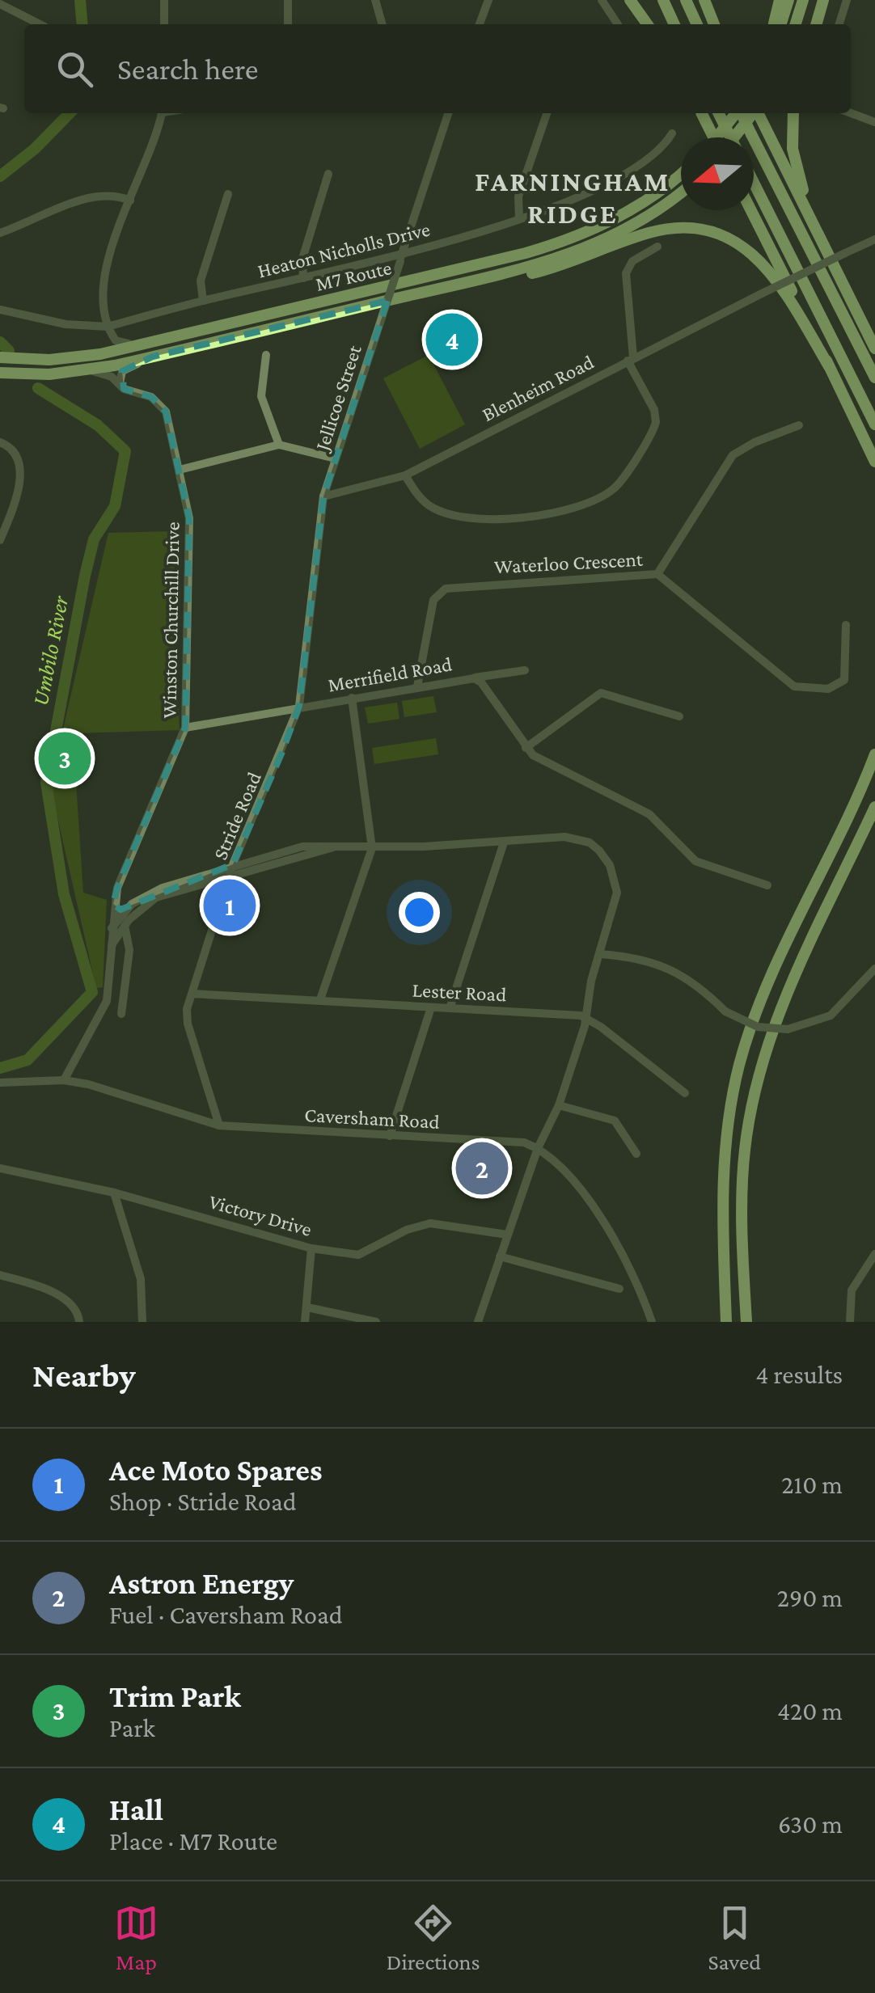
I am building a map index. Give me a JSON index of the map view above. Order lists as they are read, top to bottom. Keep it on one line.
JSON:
{"streets":{"highway":["M7 Route"],"street":["Heaton Nicholls Drive","Blenheim Road","Jellicoe Street","Waterloo Crescent","Winston Churchill Drive","Merrifield Road","Stride Road","Lester Road","Caversham Road","Victory Drive"]},"crossings":[["Heaton Nicholls Drive","Jellicoe Street"],["M7 Route","Winston Churchill Drive"],["Blenheim Road","Jellicoe Street"],["Jellicoe Street","Merrifield Road"],["Jellicoe Street","Stride Road"],["Waterloo Crescent","Merrifield Road"],["Winston Churchill Drive","Merrifield Road"],["Winston Churchill Drive","Caversham Road"],["Merrifield Road","Stride Road"],["Stride Road","Lester Road"],["Stride Road","Caversham Road"]],"districts":["FARNINGHAM RIDGE"],"water":["Umbilo River"],"north":"left","page":{"search":"Search here","pins":["4","3","1","2"],"heading":["Nearby","4 results"],"list":[{"mark":"1","name":"Ace Moto Spares","note":"Shop · Stride Road","value":"210 m"},{"mark":"2","name":"Astron Energy","note":"Fuel · Caversham Road","value":"290 m"},{"mark":"3","name":"Trim Park","note":"Park","value":"420 m"},{"mark":"4","name":"Hall","note":"Place · M7 Route","value":"630 m"}],"nav":["Map","Directions","Saved"]}}
